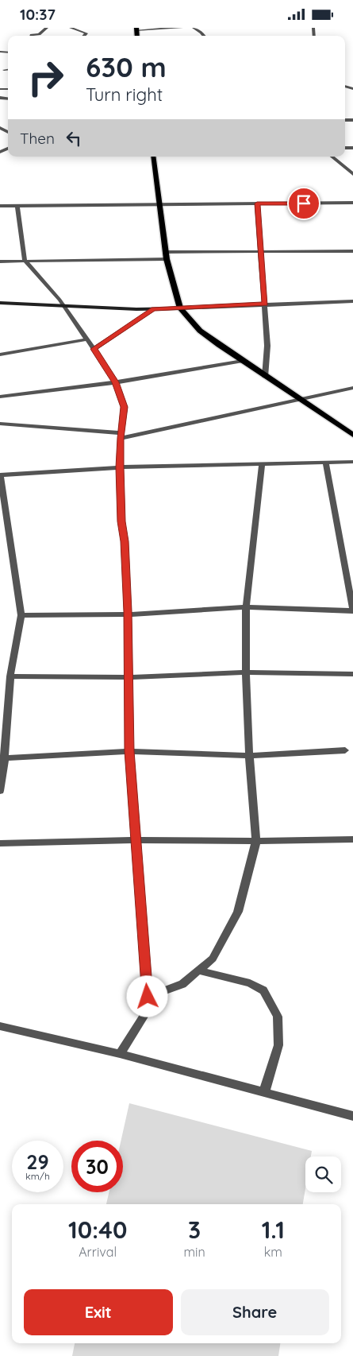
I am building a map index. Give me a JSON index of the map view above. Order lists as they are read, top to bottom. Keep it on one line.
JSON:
{"page":{"status":"10:37","turn":["630 m","Turn right"],"then":"Then","speed":"29 km/h","limit":"30","eta":["10:40","Arrival","3","min","1.1","km"],"buttons":["Exit","Share"]}}
